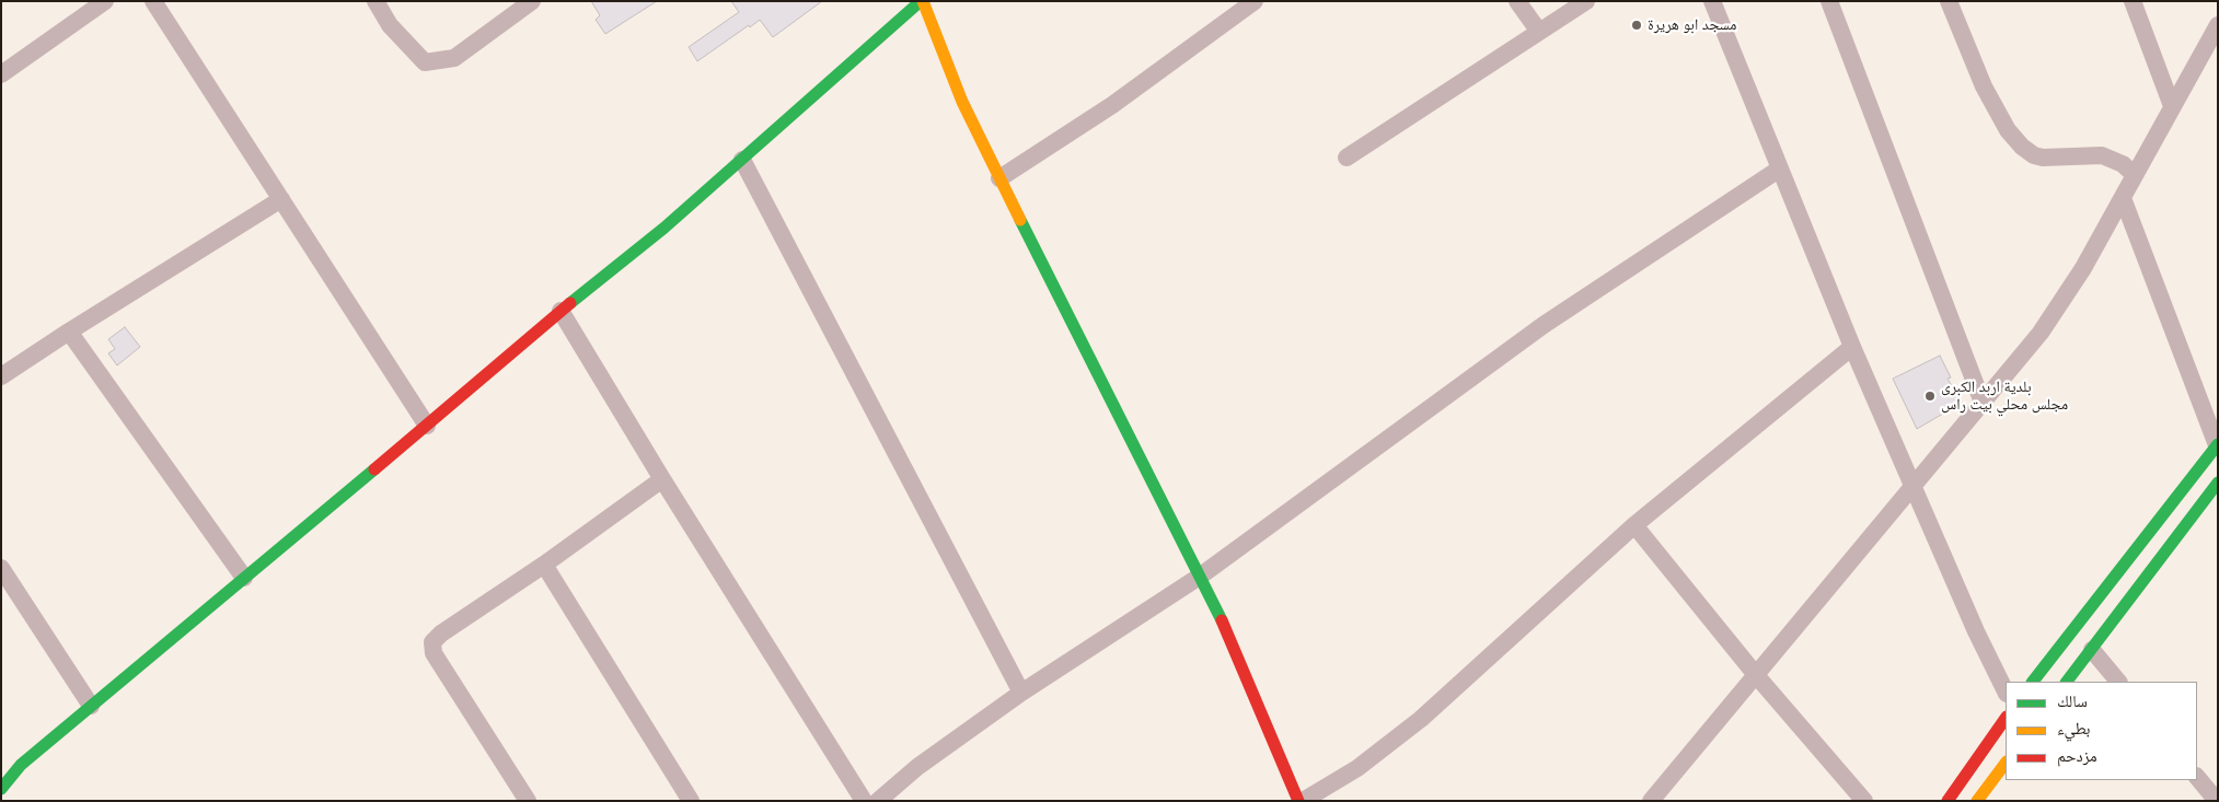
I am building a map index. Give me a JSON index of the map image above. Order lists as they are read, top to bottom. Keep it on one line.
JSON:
{"places":["مسجد ابو هريرة","بلدية اربد الكبرى مجلس محلي بيت راس"],"legend":["سالك","بطيء","مزدحم"]}
